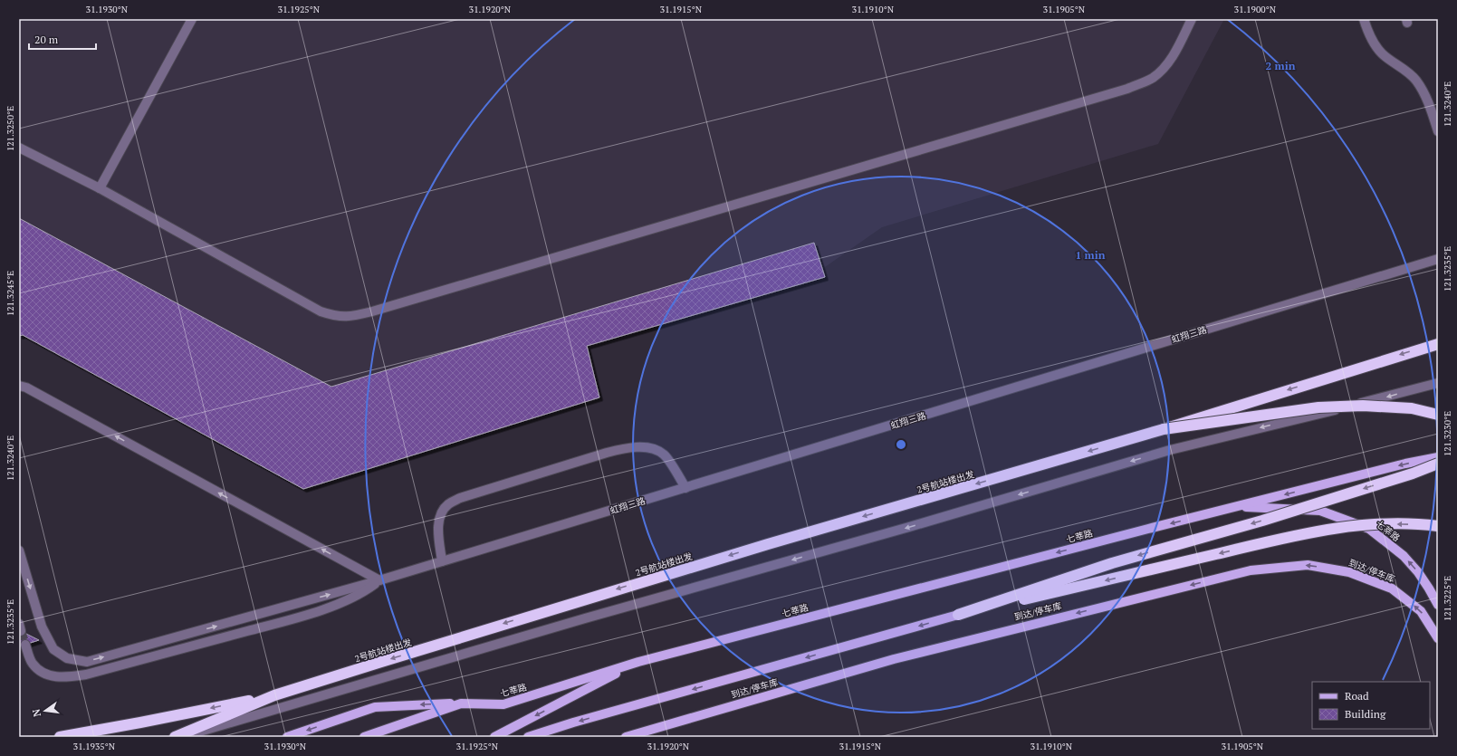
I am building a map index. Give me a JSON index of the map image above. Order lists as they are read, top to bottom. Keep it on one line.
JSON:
{"streets":{"highway":["2号航站楼出发"],"main road":["七莘路","到达/停车库"],"street":["虹翔三路"]},"one_way":["2号航站楼出发","七莘路","到达/停车库"],"legend":["Road","Building"],"scale_bar":"20 m","north":"left","coordinates":["31.1930°N","31.1925°N","31.1920°N","31.1915°N","31.1910°N","31.1905°N","31.1900°N","121.3240°E","121.3250°E","121.3235°E","121.3245°E","121.3230°E","121.3225°E","31.1935°N"],"rings":["2 min","1 min"]}
